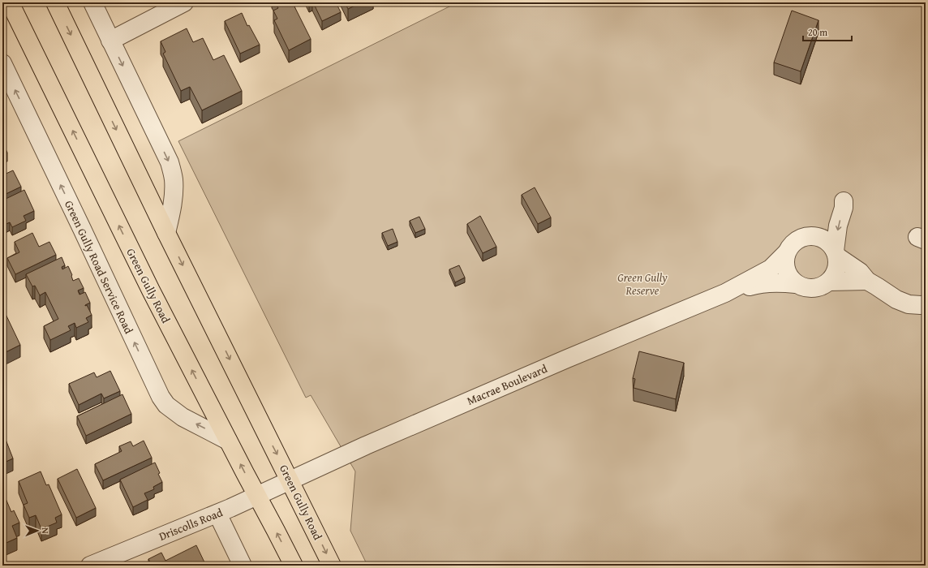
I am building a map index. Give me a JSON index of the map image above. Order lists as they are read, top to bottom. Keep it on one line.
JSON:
{"streets":{"main road":["Green Gully Road"],"street":["Green Gully Road Service Road","Macrae Boulevard","Driscolls Road"]},"crossings":[["Green Gully Road Service Road","Green Gully Road"],["Green Gully Road","Macrae Boulevard"],["Green Gully Road","Driscolls Road"],["Macrae Boulevard","Driscolls Road"]],"parks":["Green Gully Reserve"],"scale_bar":"20 m","north":"right"}
